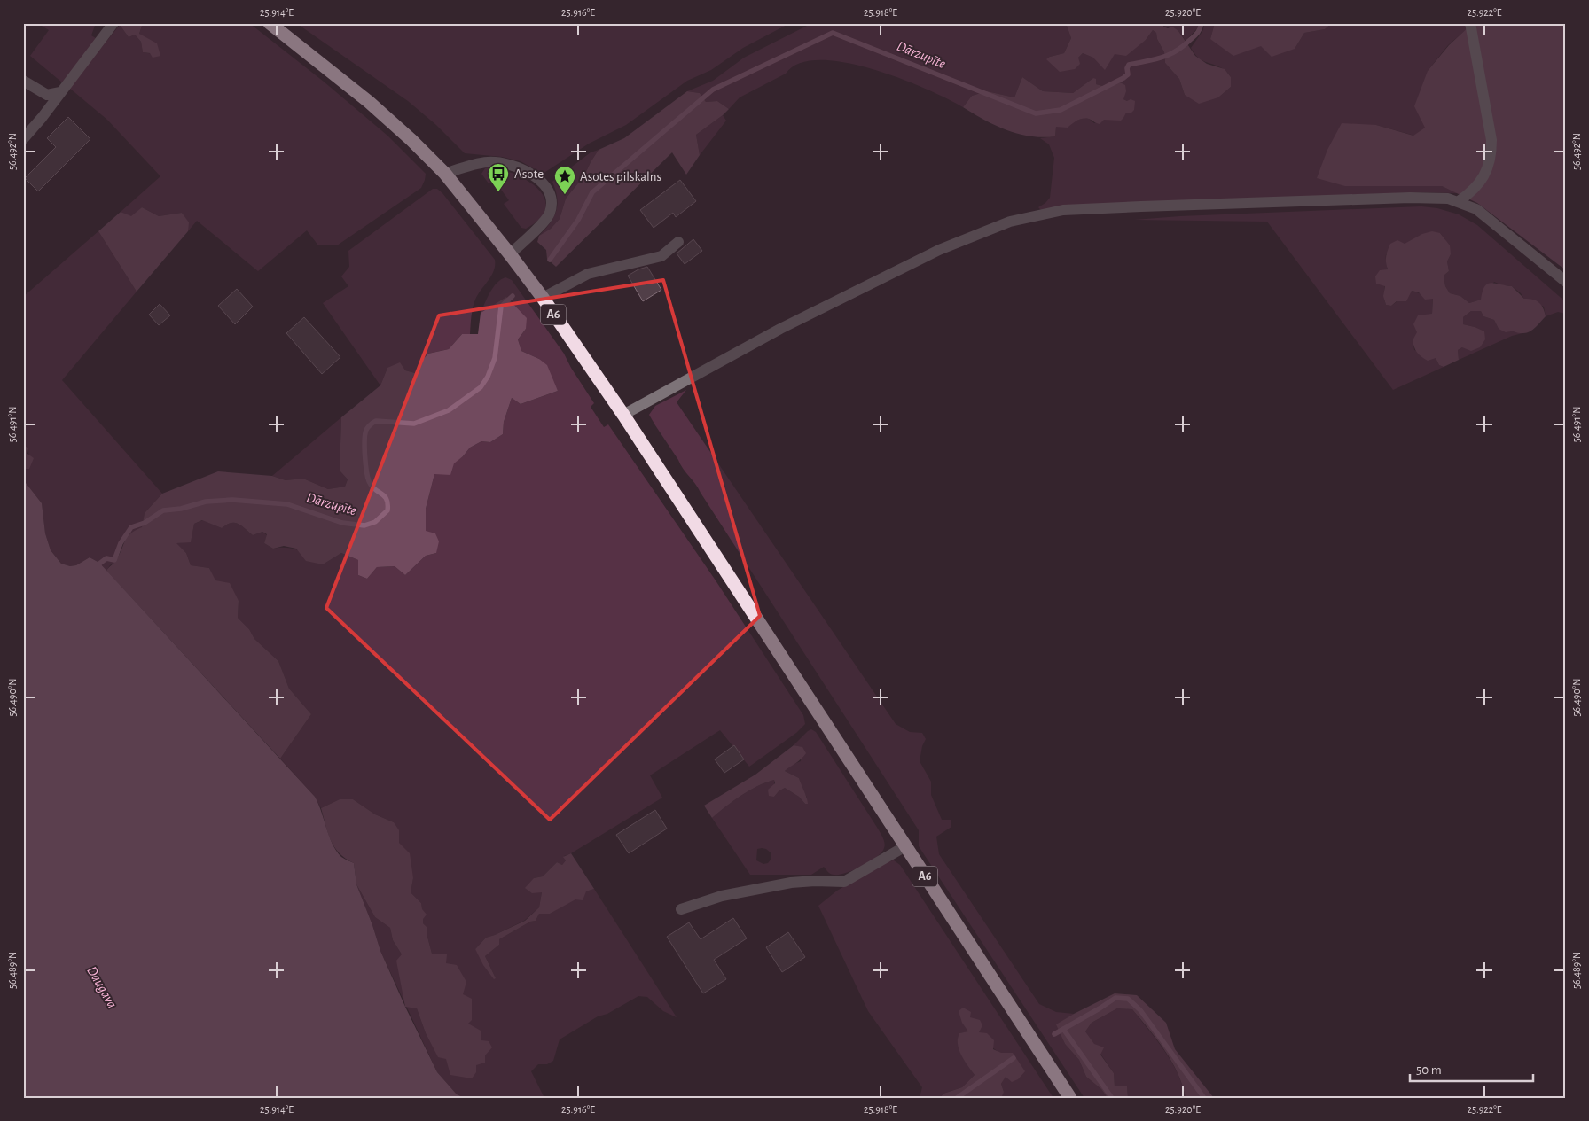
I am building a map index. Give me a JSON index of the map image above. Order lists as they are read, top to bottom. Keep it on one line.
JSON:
{"streets":{"highway":["A6"]},"water":["Dārzupīte","Daugava"],"places":{"bus stop":["Asote"],"place":["Asotes pilskalns"]},"scale_bar":"50 m","coordinates":["25.914°E","25.916°E","25.918°E","25.920°E","25.922°E","56.492°N","56.491°N","56.490°N","56.489°N"]}
